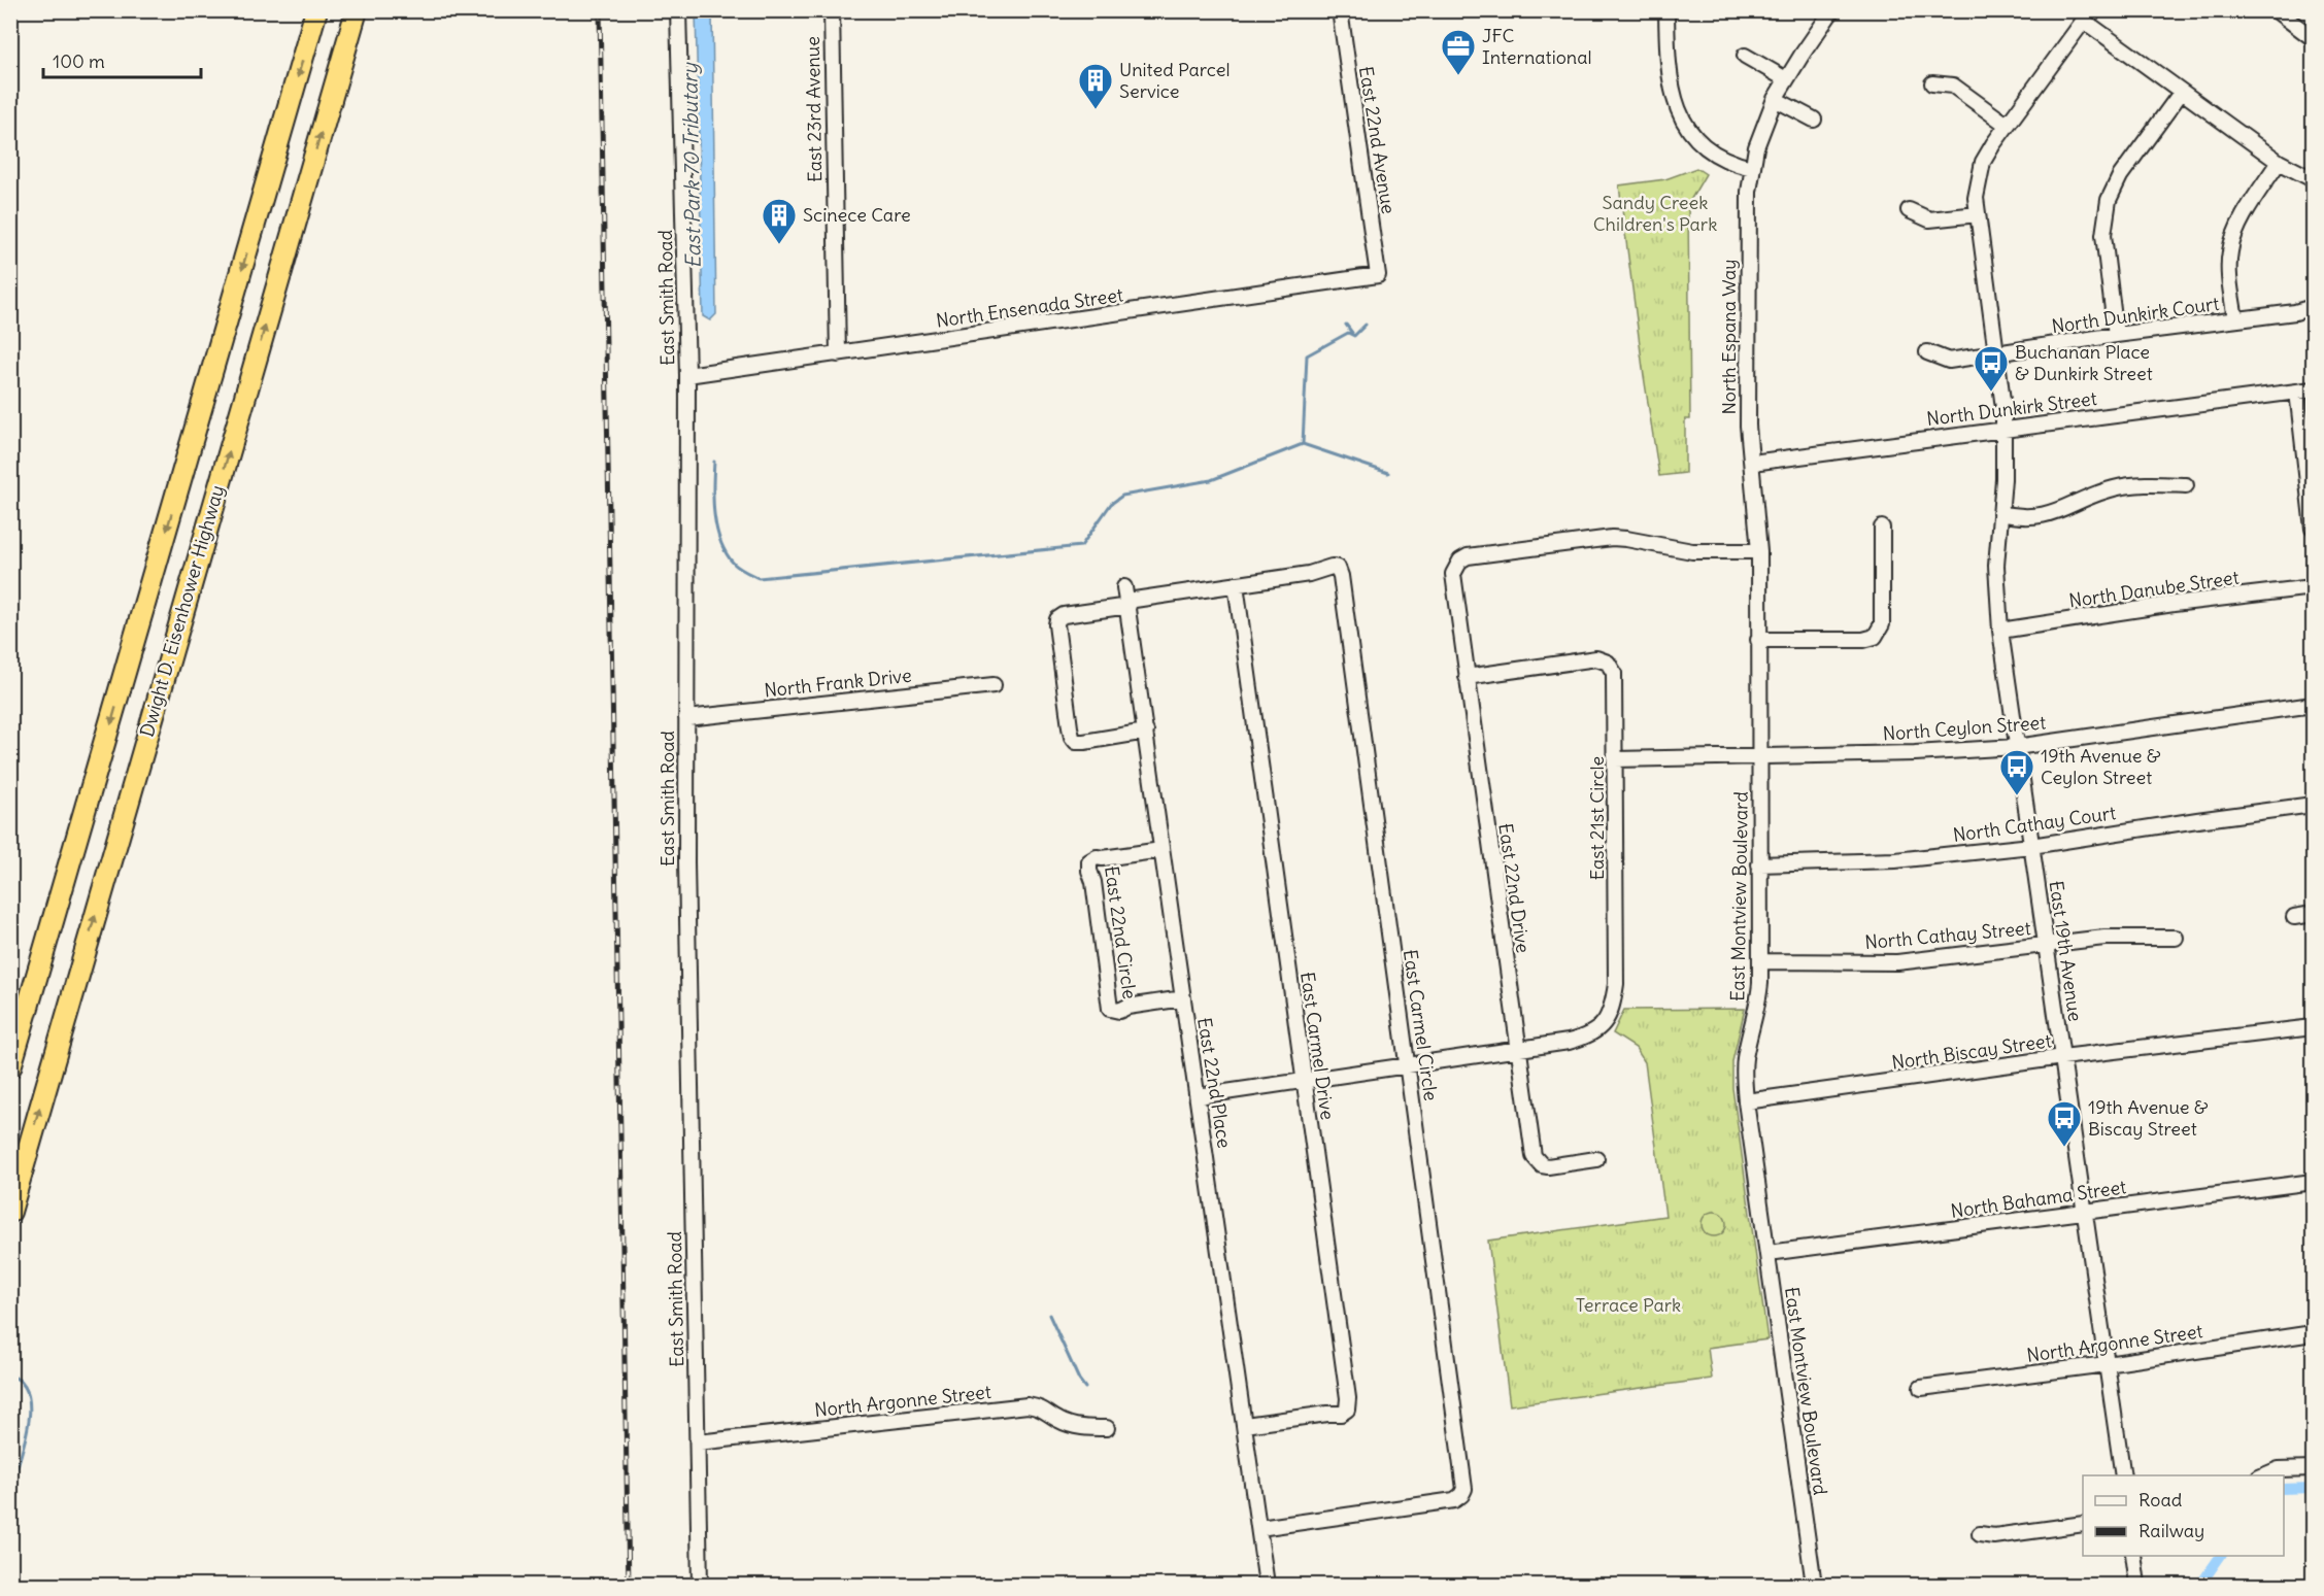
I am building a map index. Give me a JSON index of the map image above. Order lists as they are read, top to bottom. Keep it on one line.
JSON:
{"streets":{"highway":["Dwight D. Eisenhower Highway"],"street":["East 23rd Avenue","East 22nd Avenue","East Smith Road","North Ensenada Street","North Dunkirk Court","North Espana Way","North Dunkirk Street","North Danube Street","North Frank Drive","North Ceylon Street","East 21st Circle","North Cathay Court","East 22nd Drive","East Montview Boulevard","East 22nd Circle","North Cathay Street","East 19th Avenue","East Carmel Circle","East Carmel Drive","North Biscay Street","East 22nd Place","North Bahama Street","North Argonne Street"]},"crossings":[["East 23rd Avenue","North Ensenada Street"],["East 22nd Avenue","North Ensenada Street"],["East Smith Road","North Ensenada Street"],["East Smith Road","North Frank Drive"],["East Smith Road","North Argonne Street"],["North Dunkirk Court","East 19th Avenue"],["North Espana Way","North Dunkirk Street"],["North Espana Way","East Montview Boulevard"],["North Dunkirk Street","East Montview Boulevard"],["North Dunkirk Street","East 19th Avenue"],["North Danube Street","East 19th Avenue"],["North Ceylon Street","East 21st Circle"],["North Ceylon Street","East Montview Boulevard"],["North Ceylon Street","East 19th Avenue"],["East 21st Circle","East 22nd Drive"],["North Cathay Court","East Montview Boulevard"],["North Cathay Court","East 19th Avenue"],["East 22nd Drive","East Montview Boulevard"],["East Montview Boulevard","North Cathay Street"],["East Montview Boulevard","North Biscay Street"],["East Montview Boulevard","North Bahama Street"],["East 22nd Circle","East 22nd Place"],["North Cathay Street","East 19th Avenue"],["East 19th Avenue","North Biscay Street"],["East 19th Avenue","North Bahama Street"],["East 19th Avenue","North Argonne Street"],["East Carmel Circle","East Carmel Drive"],["East Carmel Circle","East 22nd Place"],["East Carmel Drive","East 22nd Place"]],"water":["East Park 70 Tributary"],"parks":["Sandy Creek Children's Park","Terrace Park"],"places":{"office":["JFC International"],"building":["United Parcel Service","Scinece Care"],"bus stop":["Buchanan Place & Dunkirk Street","19th Avenue & Ceylon Street","19th Avenue & Biscay Street"]},"legend":["Road","Railway"],"scale_bar":"100 m"}
